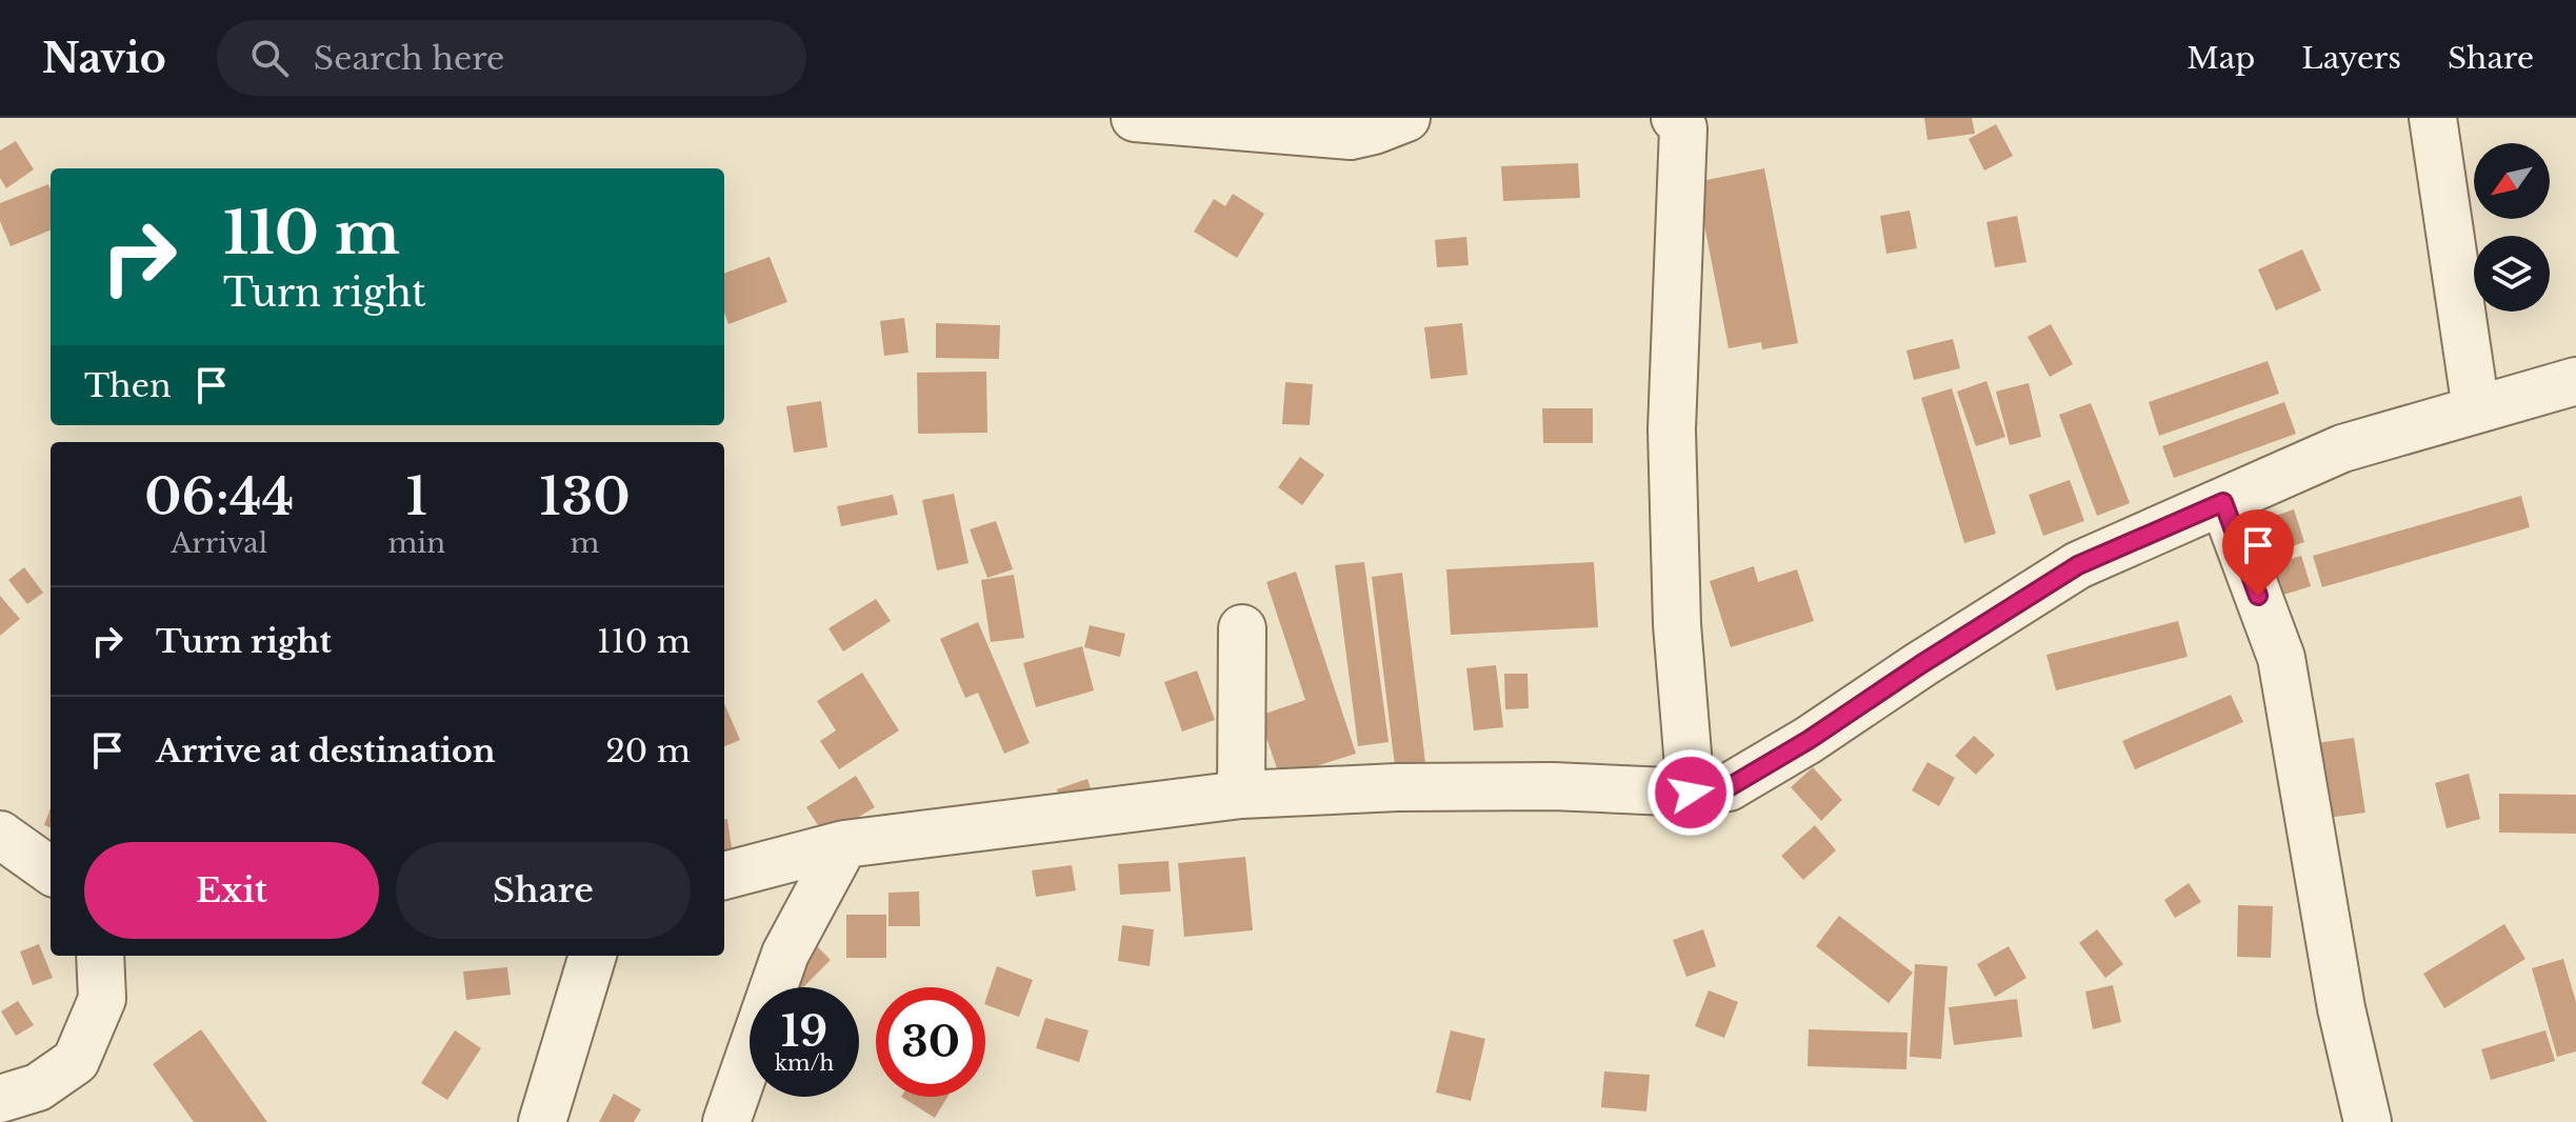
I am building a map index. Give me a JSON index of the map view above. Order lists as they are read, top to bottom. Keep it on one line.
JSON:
{"north":"bottom left","page":{"header":"Navio","search":"Search here","nav":["Map","Layers","Share"],"turn":["110 m","Turn right"],"then":"Then","eta":["06:44","Arrival","1","min","130","m"],"list":[{"name":"Turn right","value":"110 m"},{"name":"Arrive at destination","value":"20 m"}],"buttons":["Exit","Share"],"speed":"19 km/h","limit":"30"}}
